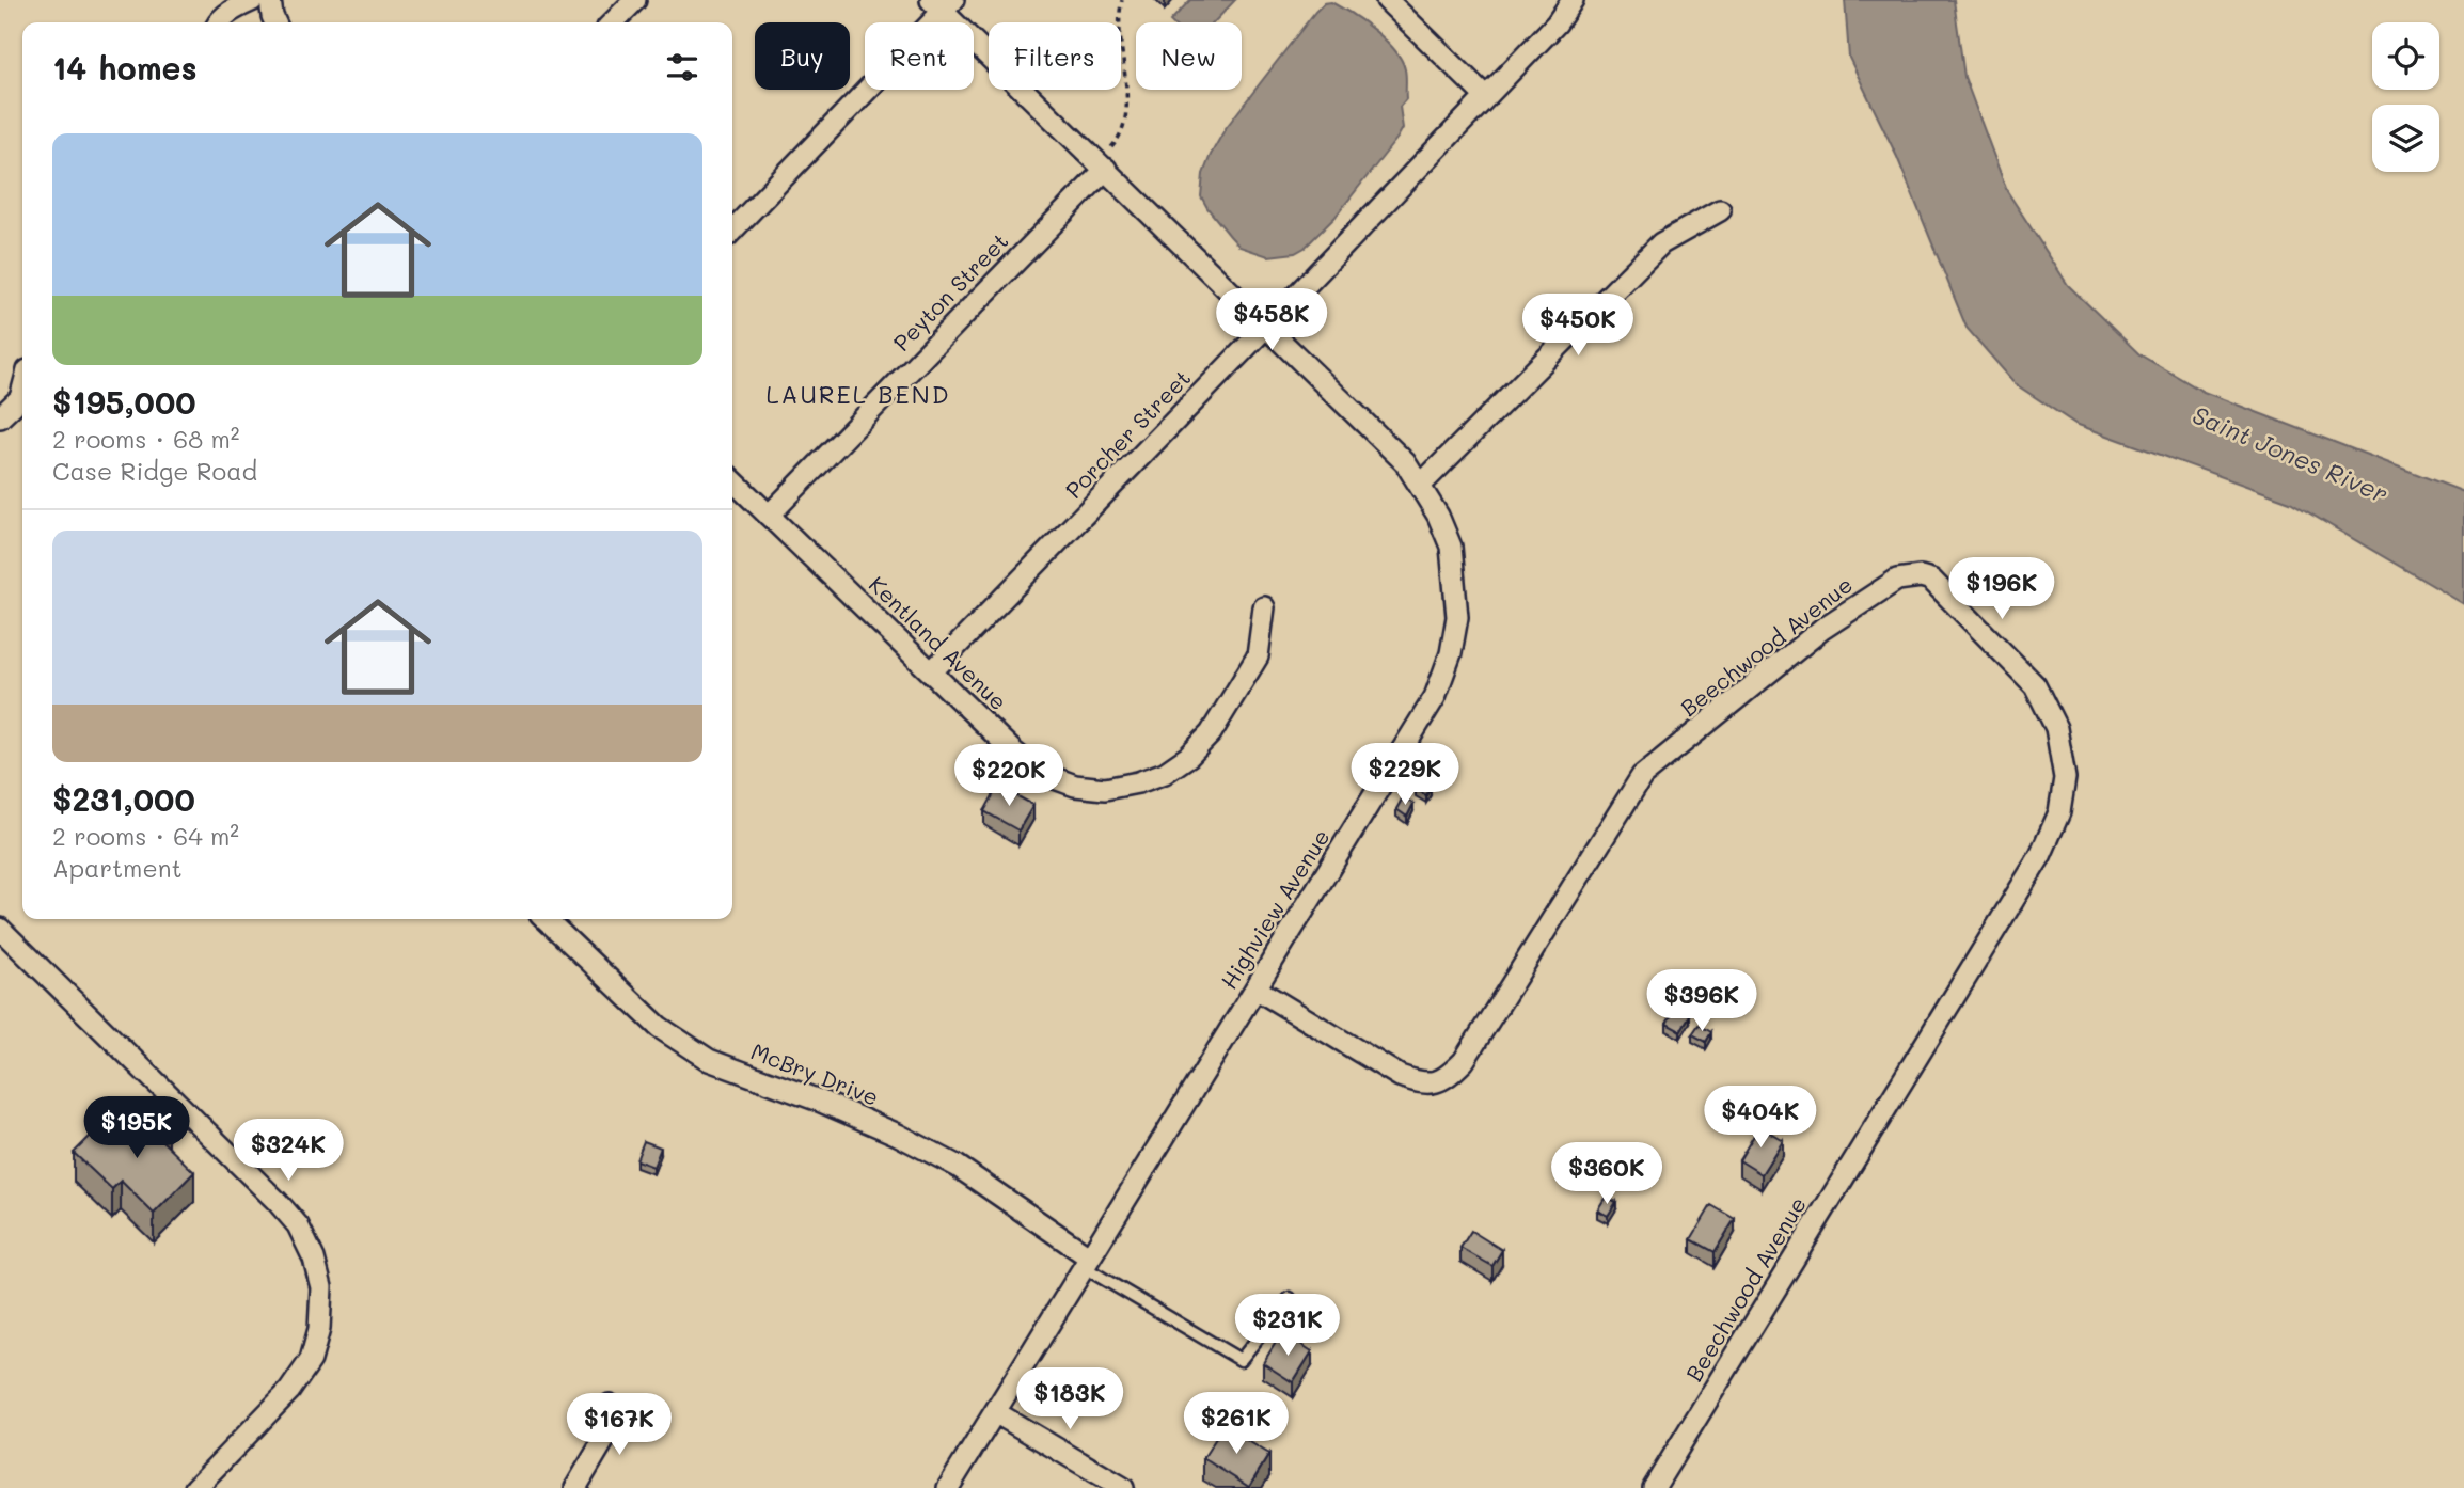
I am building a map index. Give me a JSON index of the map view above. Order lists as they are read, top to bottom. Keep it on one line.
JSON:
{"streets":{"street":["Peyton Street","Porcher Street","Kentland Avenue","Beechwood Avenue","Highview Avenue","McBry Drive"]},"crossings":[["Peyton Street","Kentland Avenue"],["Peyton Street","Highview Avenue"],["Porcher Street","Kentland Avenue"],["Porcher Street","Highview Avenue"],["Beechwood Avenue","Highview Avenue"],["Highview Avenue","McBry Drive"]],"districts":["LAUREL BEND"],"water":["Saint Jones River"],"page":{"chip":["Buy","Rent","Filters","New"],"heading":"14 homes","list":[{"name":"$195,000","note":"2 rooms · 68 m² · Case Ridge Road"},{"name":"$231,000","note":"2 rooms · 64 m² · Apartment"}],"price":["$458K","$450K","$196K","$229K","$220K","$396K","$404K","$195K","$324K","$360K","$231K","$183K","$261K","$167K"]}}
